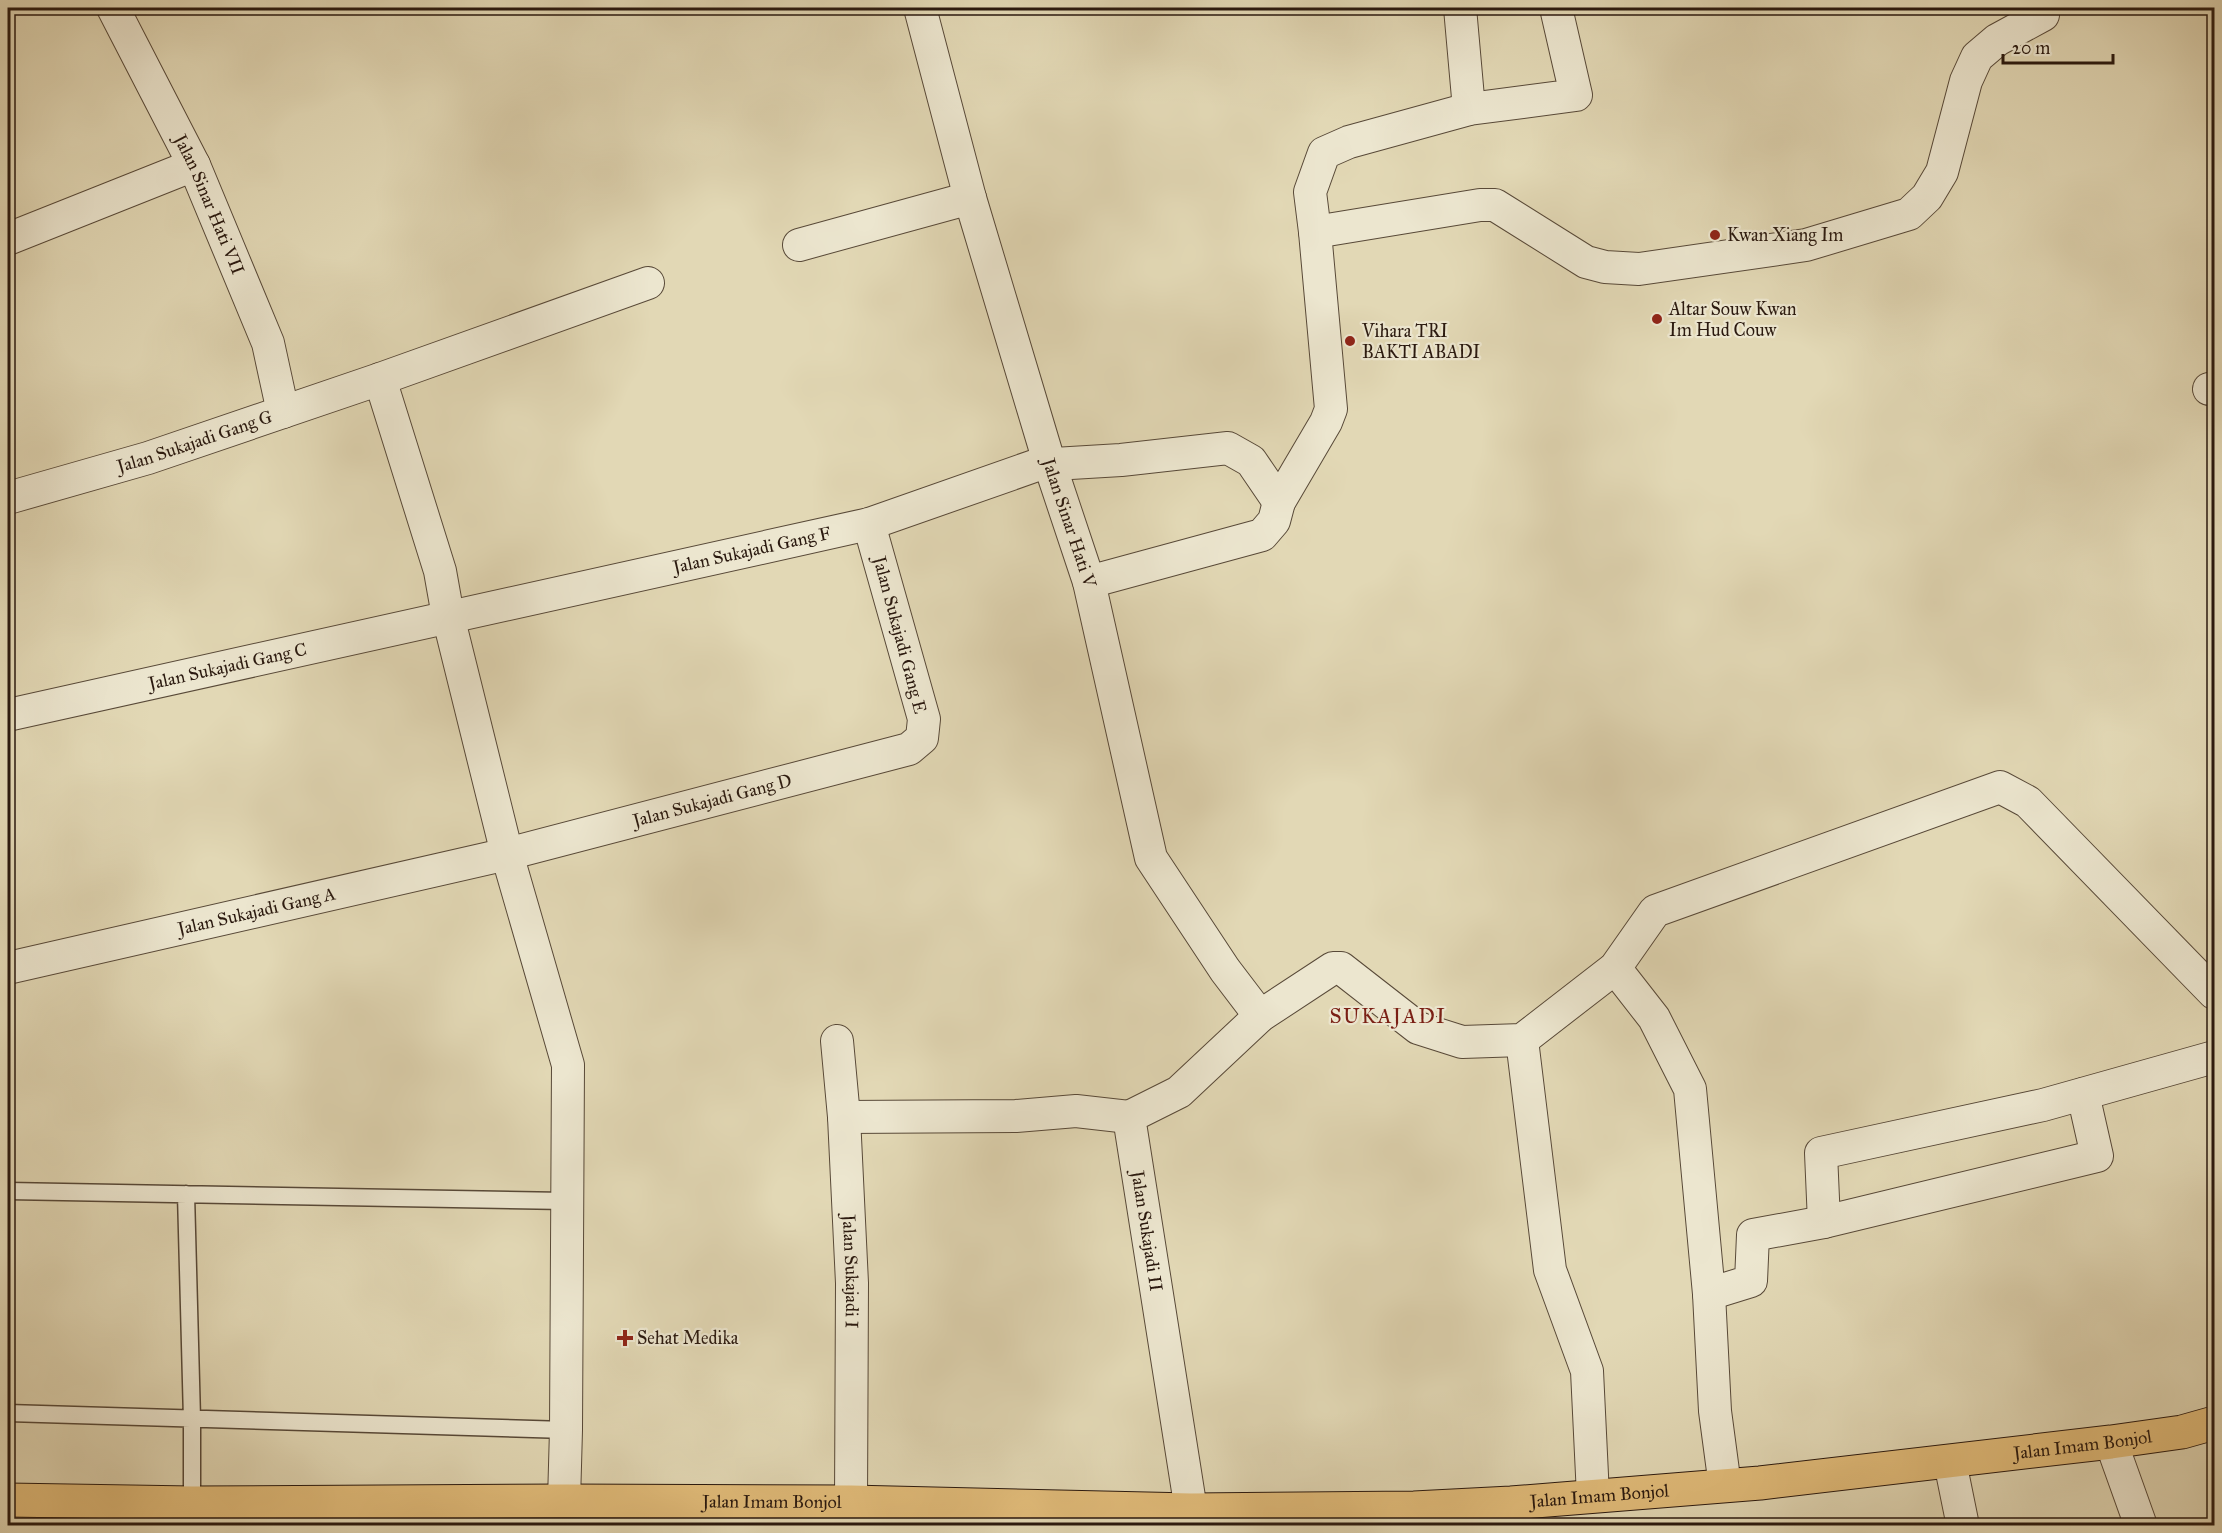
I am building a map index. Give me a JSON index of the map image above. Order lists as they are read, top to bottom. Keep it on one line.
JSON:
{"streets":{"main road":["Jalan Imam Bonjol"],"street":["Jalan Sinar Hati VII","Jalan Sukajadi Gang G","Jalan Sinar Hati V","Jalan Sukajadi Gang F","Jalan Sukajadi Gang E","Jalan Sukajadi Gang C","Jalan Sukajadi Gang D","Jalan Sukajadi Gang A","Jalan Sukajadi II","Jalan Sukajadi I"]},"crossings":[["Jalan Sinar Hati VII","Jalan Sukajadi Gang G"],["Jalan Sinar Hati V","Jalan Sukajadi Gang F"],["Jalan Sukajadi Gang F","Jalan Sukajadi Gang E"],["Jalan Sukajadi Gang F","Jalan Sukajadi Gang C"],["Jalan Sukajadi Gang E","Jalan Sukajadi Gang D"],["Jalan Sukajadi Gang D","Jalan Sukajadi Gang A"],["Jalan Sukajadi II","Jalan Imam Bonjol"],["Jalan Sukajadi I","Jalan Imam Bonjol"]],"districts":["SUKAJADI"],"places":{"other":["Kwan Xiang Im","Altar Souw Kwan Im Hud Couw","Vihara TRI BAKTI ABADI"],"health":["Sehat Medika"]},"scale_bar":"20 m"}
